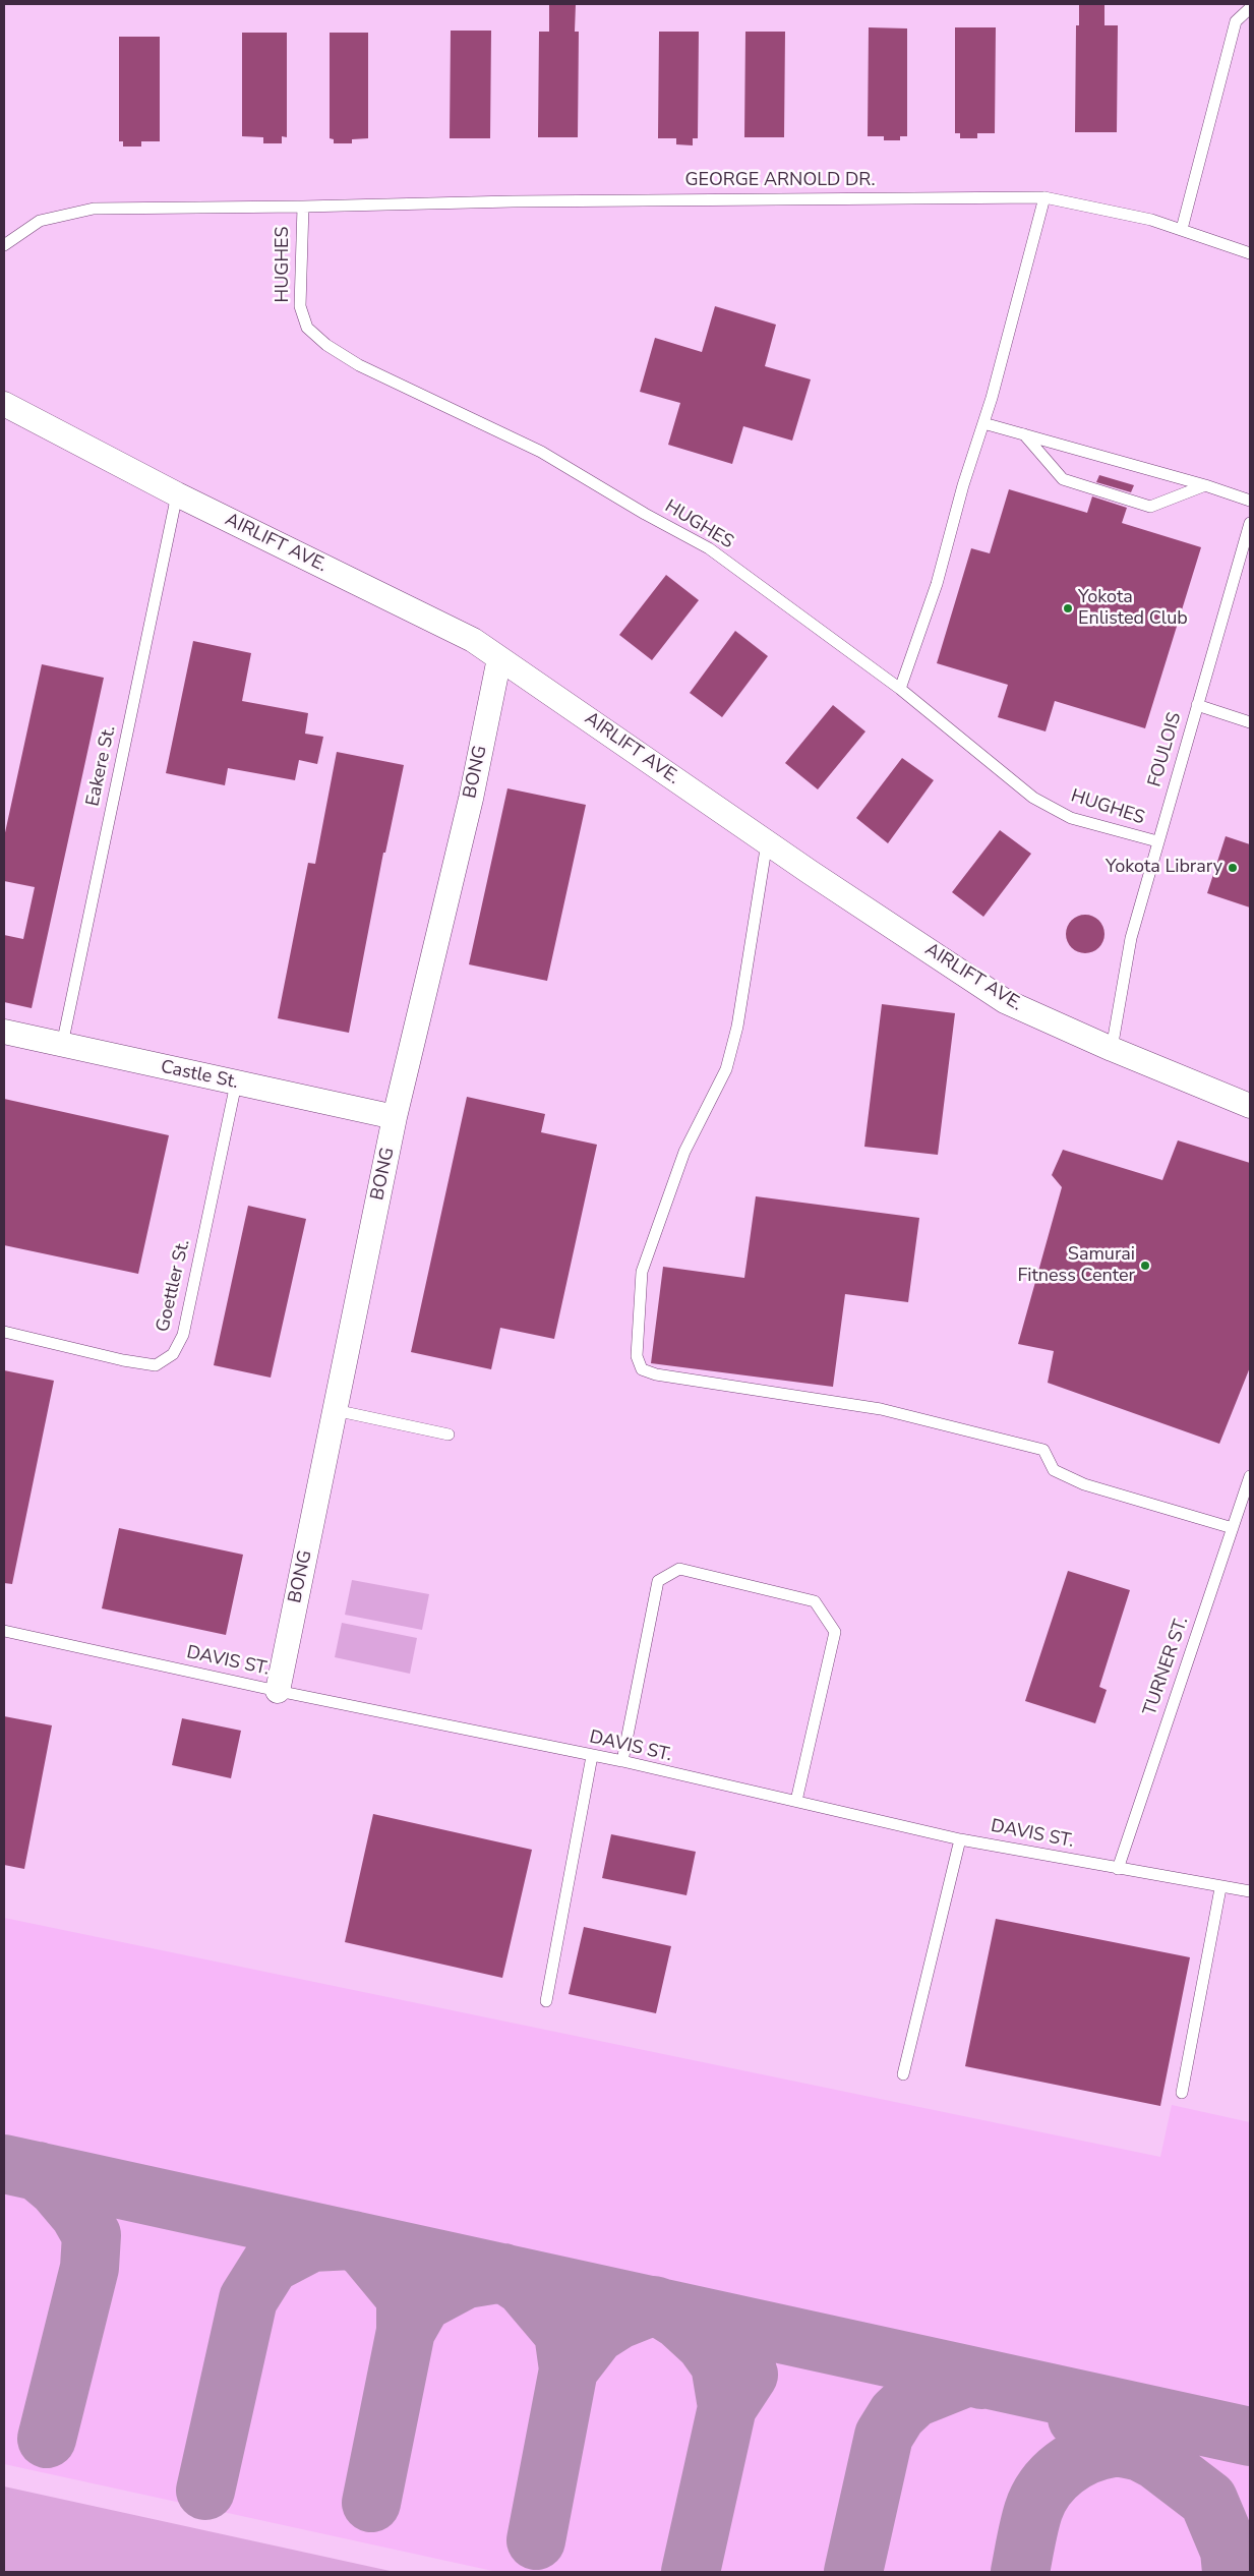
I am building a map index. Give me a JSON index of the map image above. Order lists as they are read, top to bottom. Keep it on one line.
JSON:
{"streets":{"street":["AIRLIFT AVE.","BONG","Castle St."],"lane":["GEORGE ARNOLD DR.","HUGHES","FOULOIS","Eakere St.","Goettler St.","DAVIS ST.","TURNER ST."]},"crossings":[["GEORGE ARNOLD DR.","HUGHES"],["HUGHES","FOULOIS"],["AIRLIFT AVE.","FOULOIS"],["AIRLIFT AVE.","Eakere St."],["AIRLIFT AVE.","BONG"],["Eakere St.","Castle St."],["BONG","Castle St."],["BONG","DAVIS ST."],["Castle St.","Goettler St."],["DAVIS ST.","TURNER ST."]],"places":["Yokota Enlisted Club","Yokota Library","Samurai Fitness Center"]}
